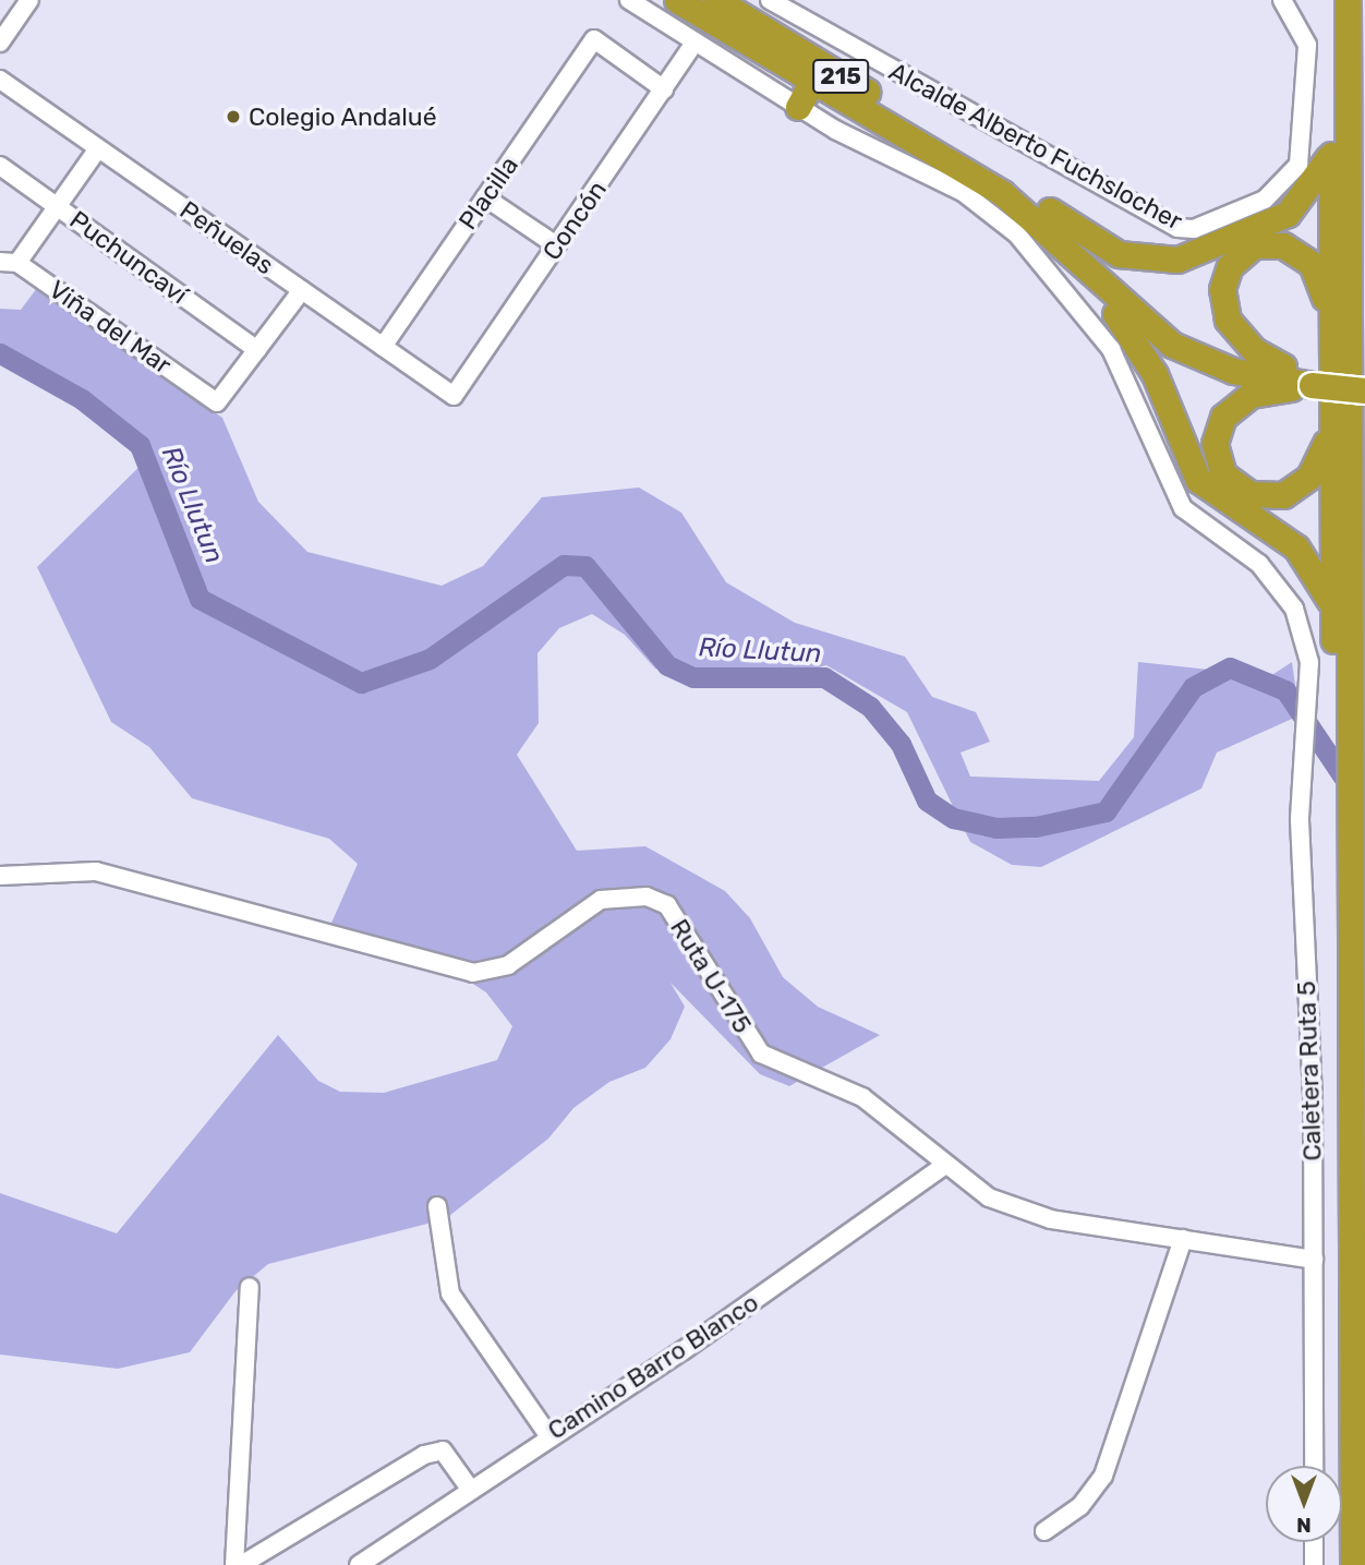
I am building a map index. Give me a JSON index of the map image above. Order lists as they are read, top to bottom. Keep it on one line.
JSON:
{"streets":{"highway":["215","Alcalde Alberto Fuchslocher"],"street":["Placilla","Concón","Peñuelas","Puchuncaví","Viña del Mar","Ruta U-175","Caletera Ruta 5","Camino Barro Blanco"]},"crossings":[["Placilla","Concón"],["Placilla","Peñuelas"],["Concón","Peñuelas"],["Puchuncaví","Viña del Mar"],["Ruta U-175","Caletera Ruta 5"],["Ruta U-175","Camino Barro Blanco"]],"water":["Río Llutun"],"places":["Colegio Andalué"],"north":"bottom"}
